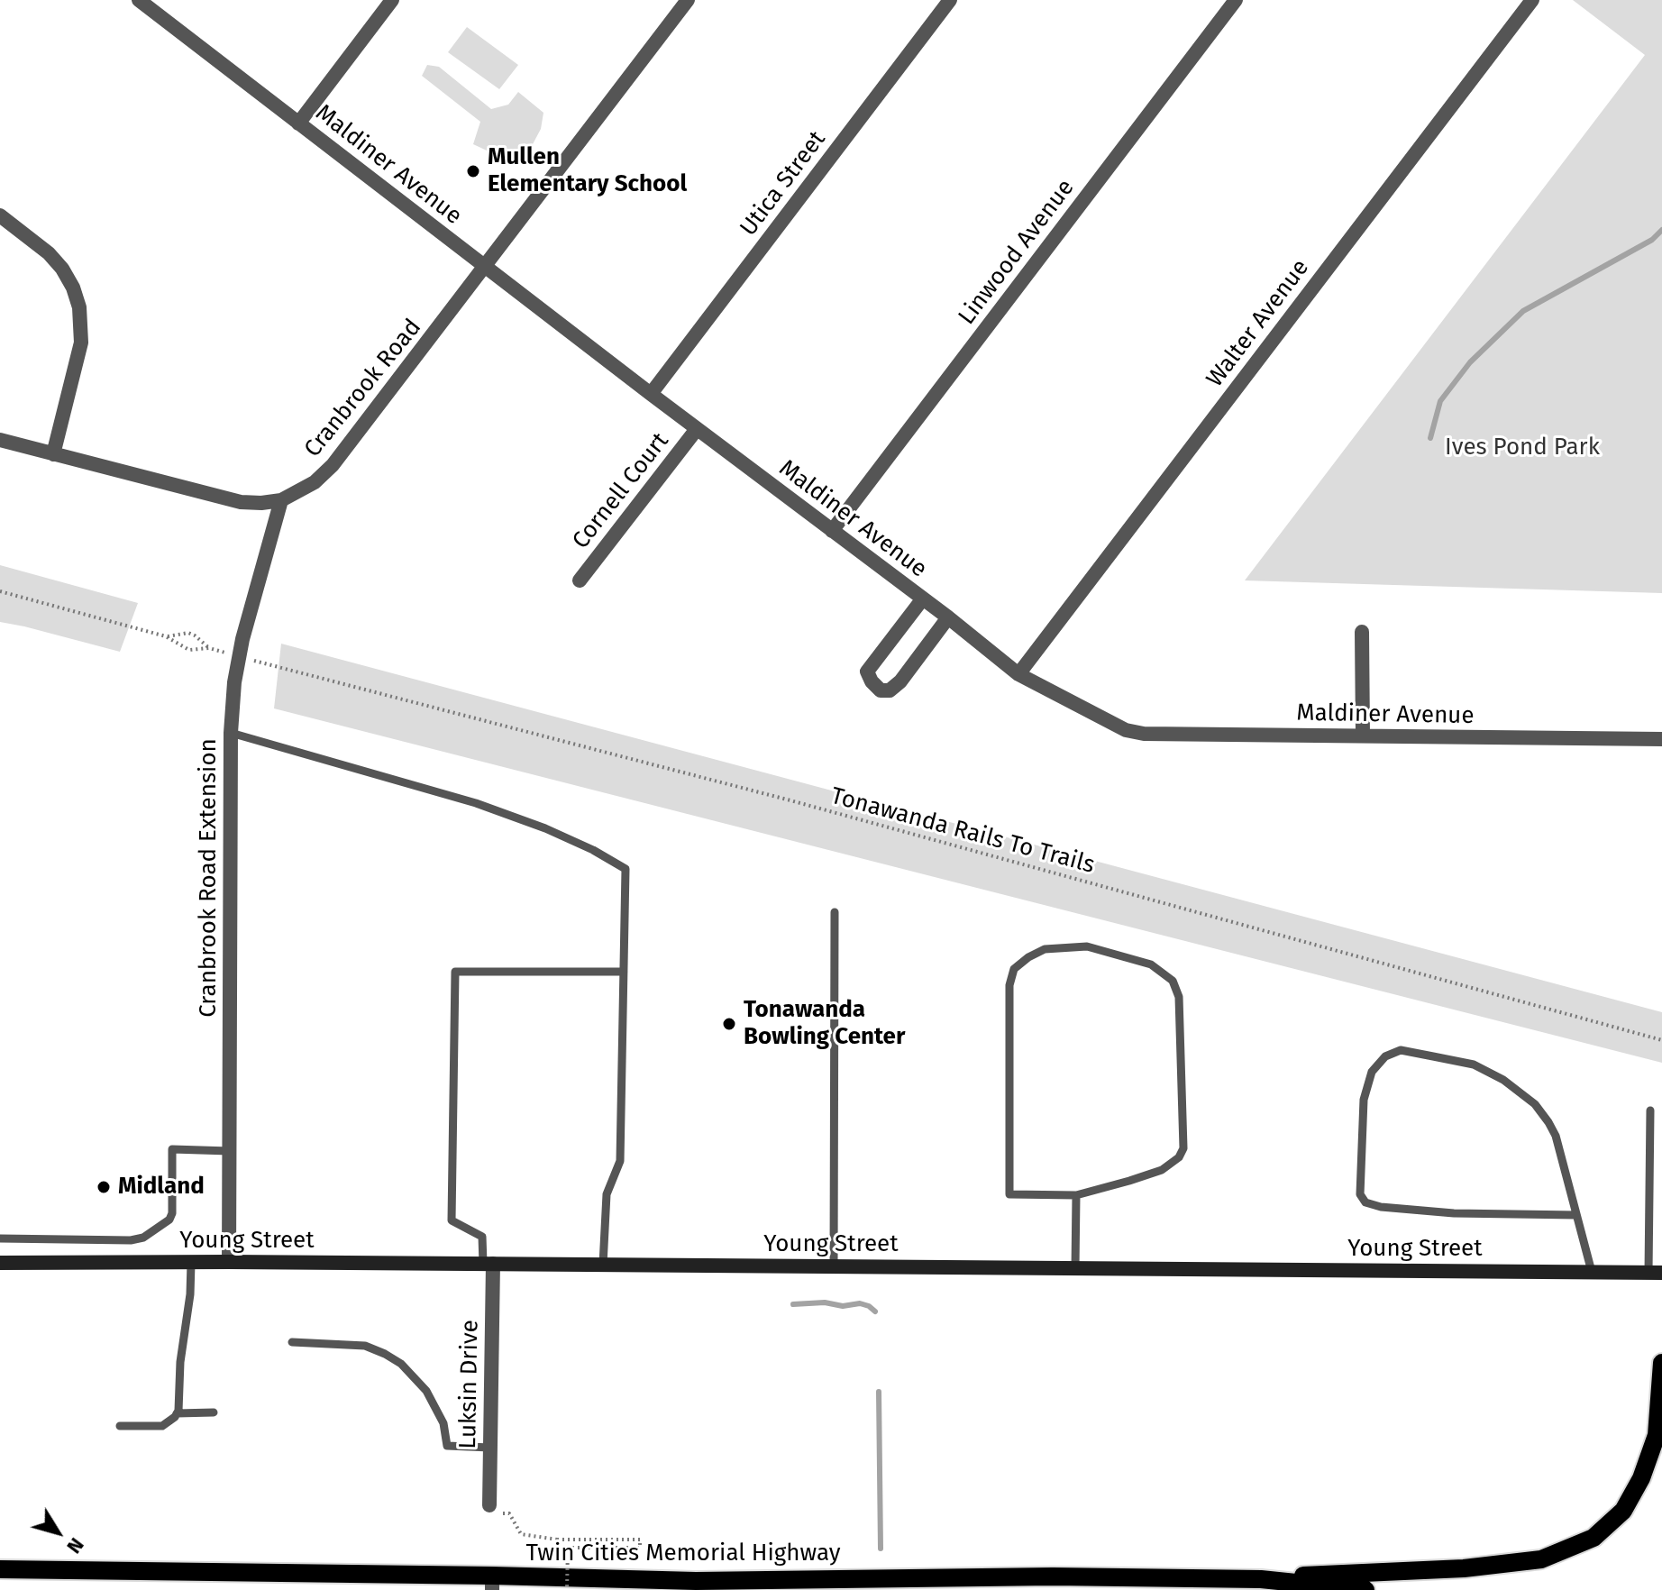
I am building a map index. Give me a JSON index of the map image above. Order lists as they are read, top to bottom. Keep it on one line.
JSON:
{"streets":{"main road":["Twin Cities Memorial Highway"],"street":["Maldiner Avenue","Utica Street","Linwood Avenue","Walter Avenue","Cranbrook Road","Cornell Court","Cranbrook Road Extension","Young Street","Luksin Drive"],"path":["Tonawanda Rails To Trails"]},"crossings":[["Maldiner Avenue","Utica Street"],["Maldiner Avenue","Linwood Avenue"],["Maldiner Avenue","Walter Avenue"],["Maldiner Avenue","Cranbrook Road"],["Maldiner Avenue","Cornell Court"],["Cranbrook Road","Cranbrook Road Extension"],["Cranbrook Road Extension","Young Street"],["Young Street","Luksin Drive"]],"parks":["Ives Pond Park"],"places":["Mullen Elementary School","Tonawanda Bowling Center","Midland"],"north":"bottom right"}
